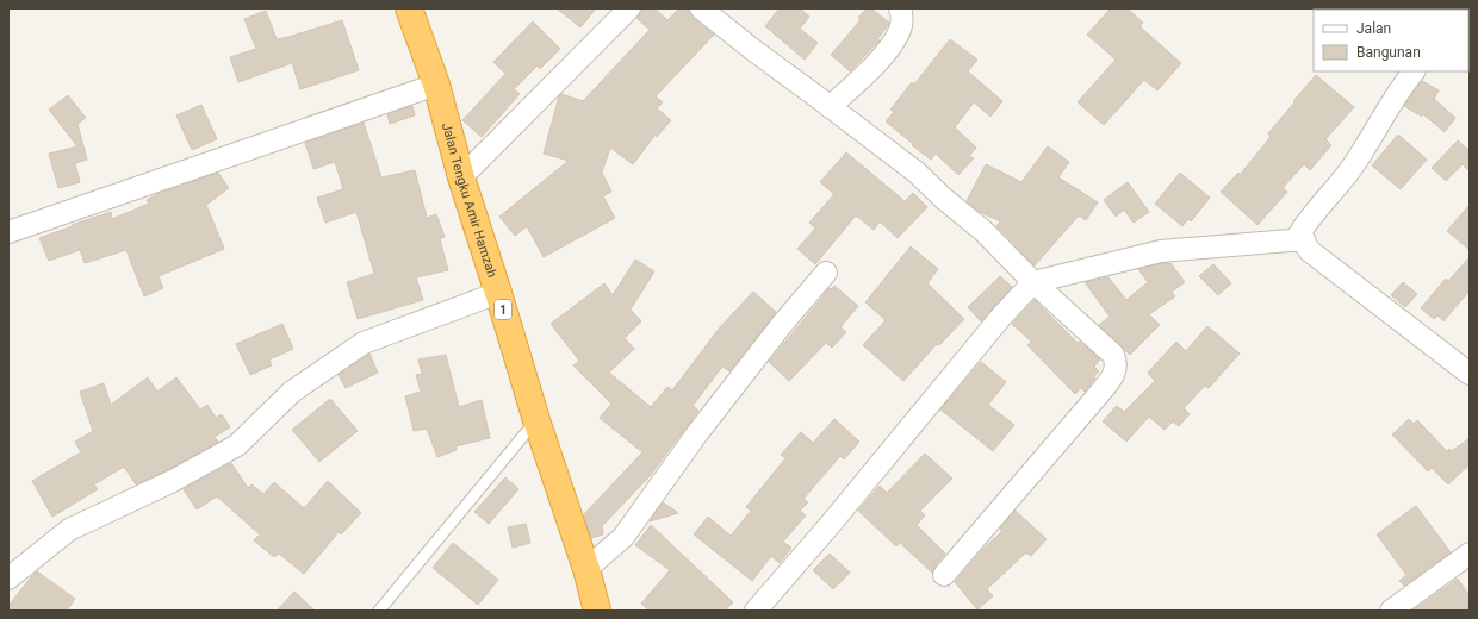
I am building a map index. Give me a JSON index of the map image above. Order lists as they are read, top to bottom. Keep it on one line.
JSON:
{"streets":{"highway":["Jalan Tengku Amir Hamzah","1"]},"legend":["Jalan","Bangunan"]}
